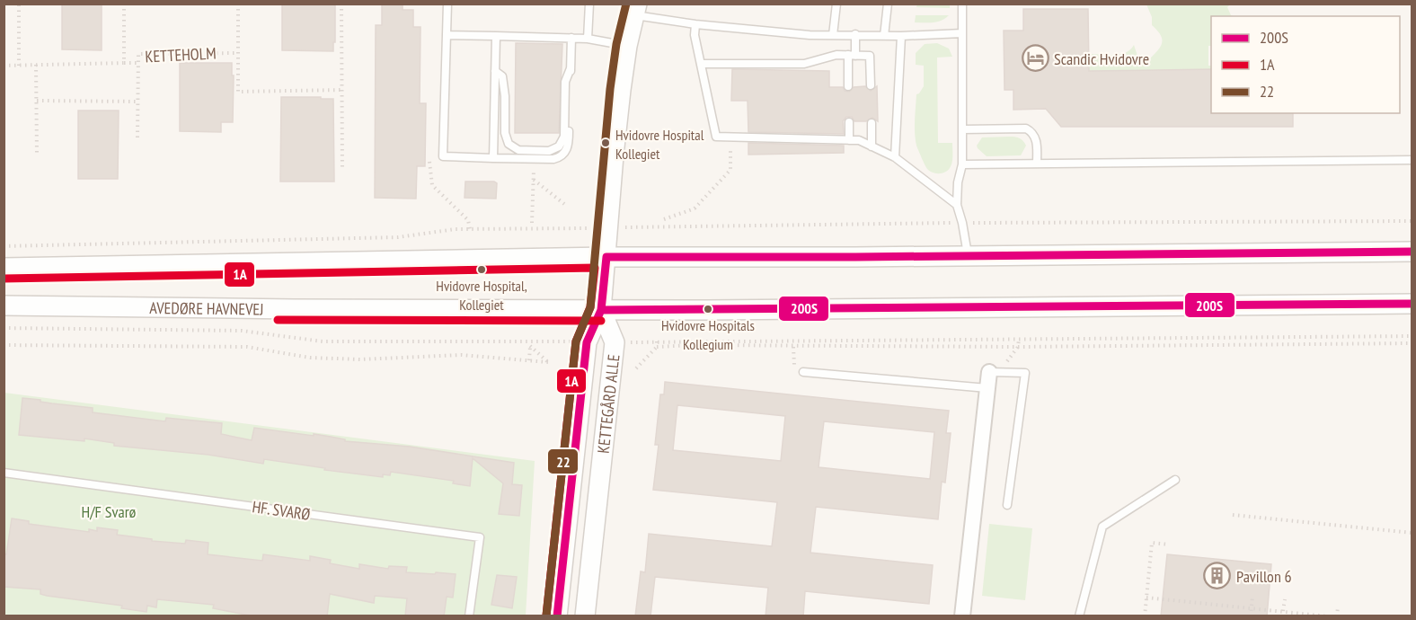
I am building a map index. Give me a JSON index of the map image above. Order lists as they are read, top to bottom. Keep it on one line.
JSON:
{"streets":{"street":["AVEDØRE HAVNEVEJ","KETTEGÅRD ALLE"],"lane":["HF. SVARØ"],"path":["KETTEHOLM"]},"crossings":[["AVEDØRE HAVNEVEJ","KETTEGÅRD ALLE"]],"parks":["H/F Svarø"],"places":{"hotel":["Scandic Hvidovre"],"other":["Hvidovre Hospital Kollegiet","Hvidovre Hospital, Kollegiet","Hvidovre Hospitals Kollegium"],"building":["Pavillon 6"]},"lines":["transit line 22","transit line 200S","transit line 1A"],"legend":["200S","1A","22"]}
